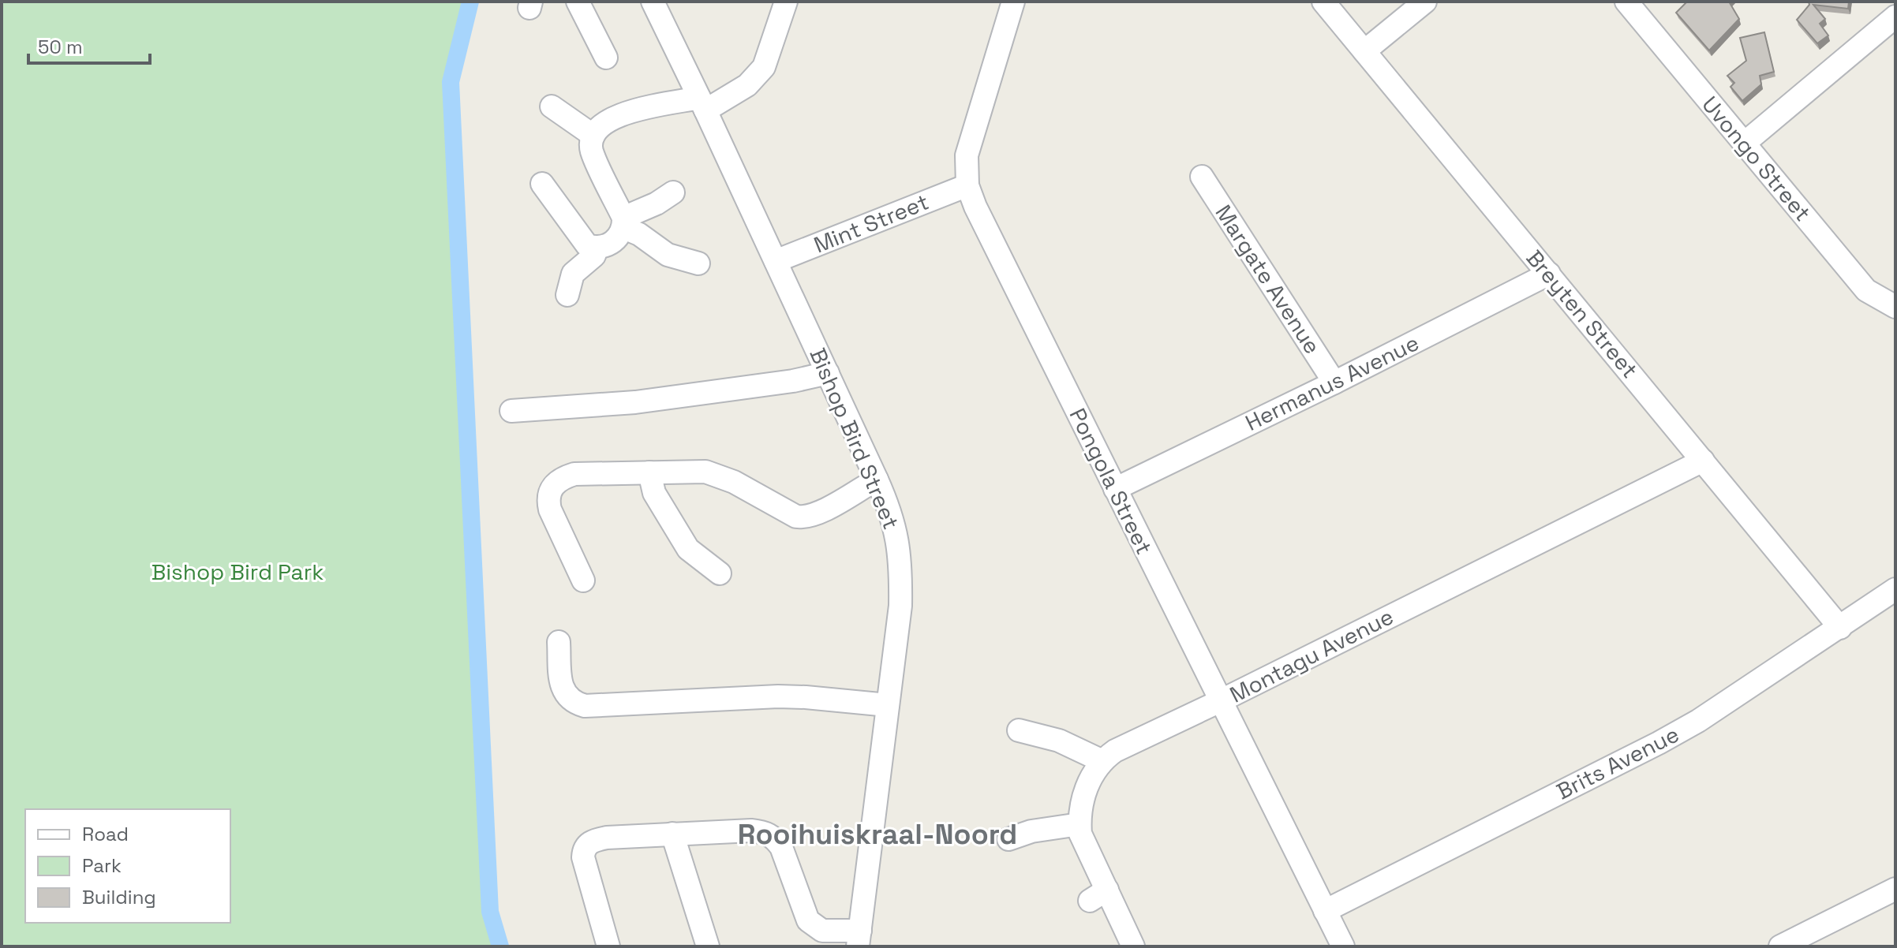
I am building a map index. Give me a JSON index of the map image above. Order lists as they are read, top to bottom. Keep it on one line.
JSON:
{"streets":{"street":["Uvongo Street","Mint Street","Margate Avenue","Breyten Street","Hermanus Avenue","Bishop Bird Street","Pongola Street","Montagu Avenue","Brits Avenue"]},"crossings":[["Mint Street","Bishop Bird Street"],["Mint Street","Pongola Street"],["Margate Avenue","Hermanus Avenue"],["Breyten Street","Hermanus Avenue"],["Breyten Street","Montagu Avenue"],["Breyten Street","Brits Avenue"],["Hermanus Avenue","Pongola Street"],["Pongola Street","Montagu Avenue"],["Pongola Street","Brits Avenue"]],"districts":["Rooihuiskraal-Noord"],"parks":["Bishop Bird Park"],"legend":["Road","Park","Building"],"scale_bar":"50 m"}
